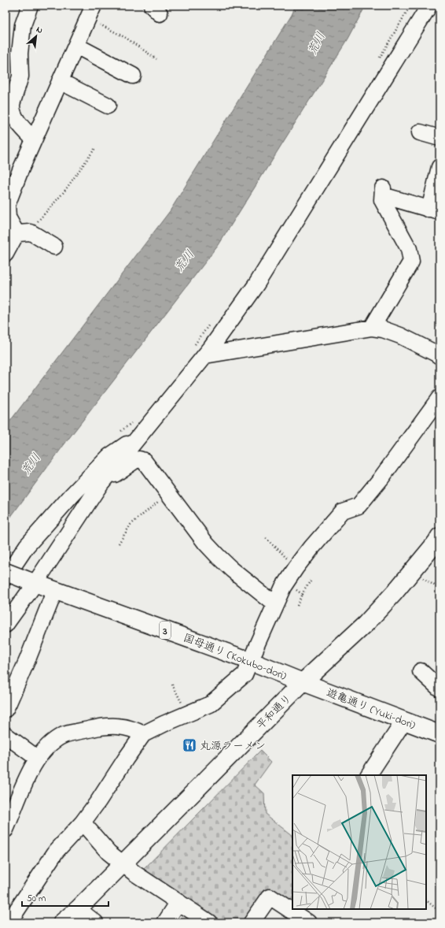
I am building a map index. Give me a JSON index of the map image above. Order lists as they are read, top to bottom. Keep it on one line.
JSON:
{"streets":{"main road":["3","国母通り (Kokubo-dori)","遊亀通り (Yuki-dori)","平和通り"]},"crossings":[["3","国母通り (Kokubo-dori)"],["国母通り (Kokubo-dori)","遊亀通り (Yuki-dori)"],["国母通り (Kokubo-dori)","平和通り"],["遊亀通り (Yuki-dori)","平和通り"]],"water":["荒川"],"places":{"restaurant":["丸源ラーメン"]},"scale_bar":"50 m","north":"top right"}
